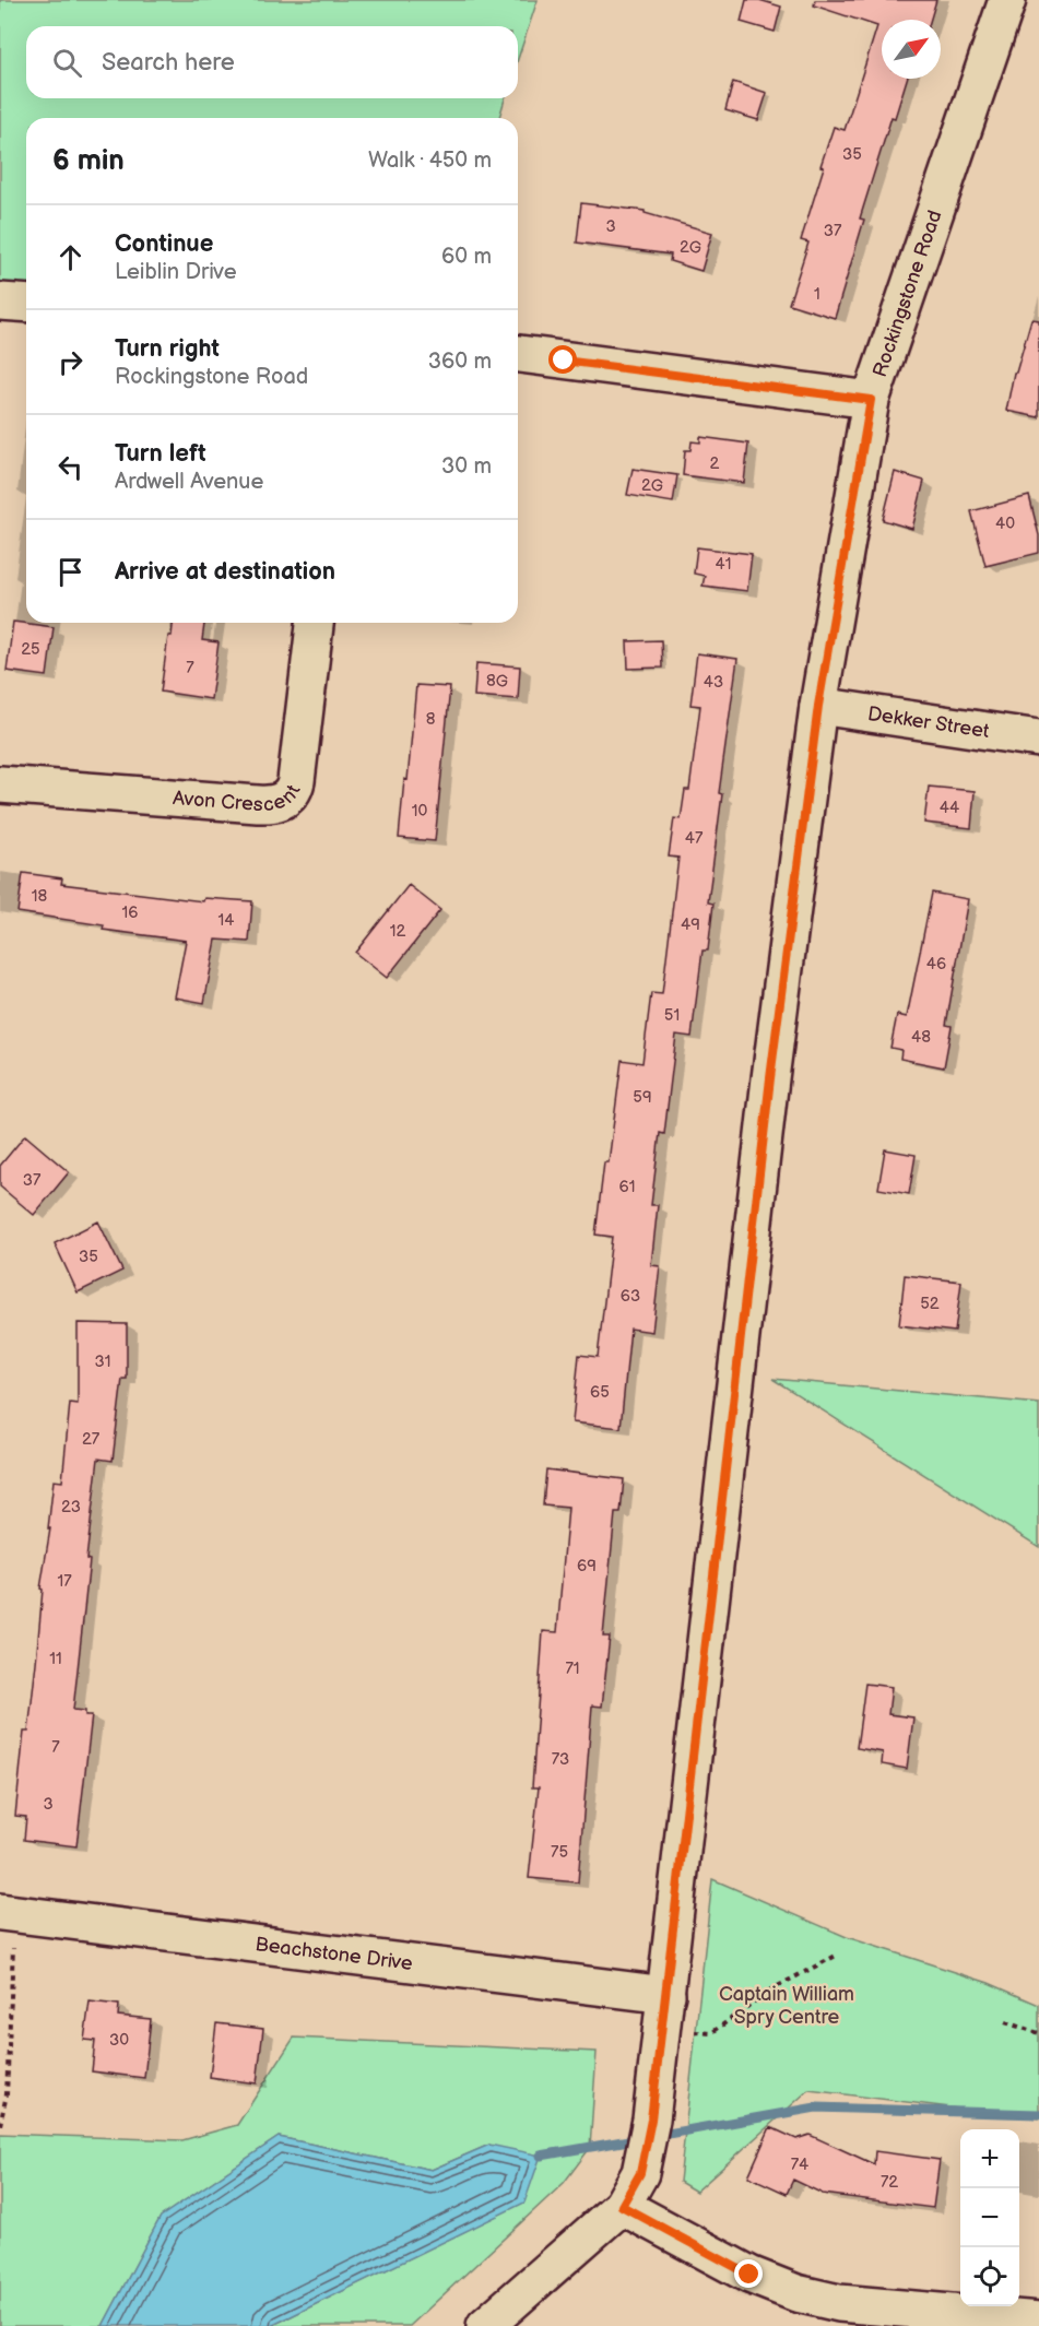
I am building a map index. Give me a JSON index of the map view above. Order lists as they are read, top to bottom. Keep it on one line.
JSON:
{"streets":{"street":["Rockingstone Road","Dekker Street","Avon Crescent","Beachstone Drive"]},"crossings":[["Rockingstone Road","Dekker Street"],["Rockingstone Road","Beachstone Drive"]],"parks":["Captain William Spry Centre"],"house_numbers":["35","3","37","2G","1","2","2G","40","41","25","7","8G","43","8","44","10","47","18","16","14","49","12","46","51","48","59","37","61","35","63","52","31","65","27","23","69","17","11","71","7","73","3","75","30","74","72"],"north":"top right","page":{"search":"Search here","heading":["6 min","Walk · 450 m"],"list":[["Continue","Leiblin Drive","60 m"],["Turn right","Rockingstone Road","360 m"],["Turn left","Ardwell Avenue","30 m"],"Arrive at destination"],"map_buttons":["+","−"]}}
